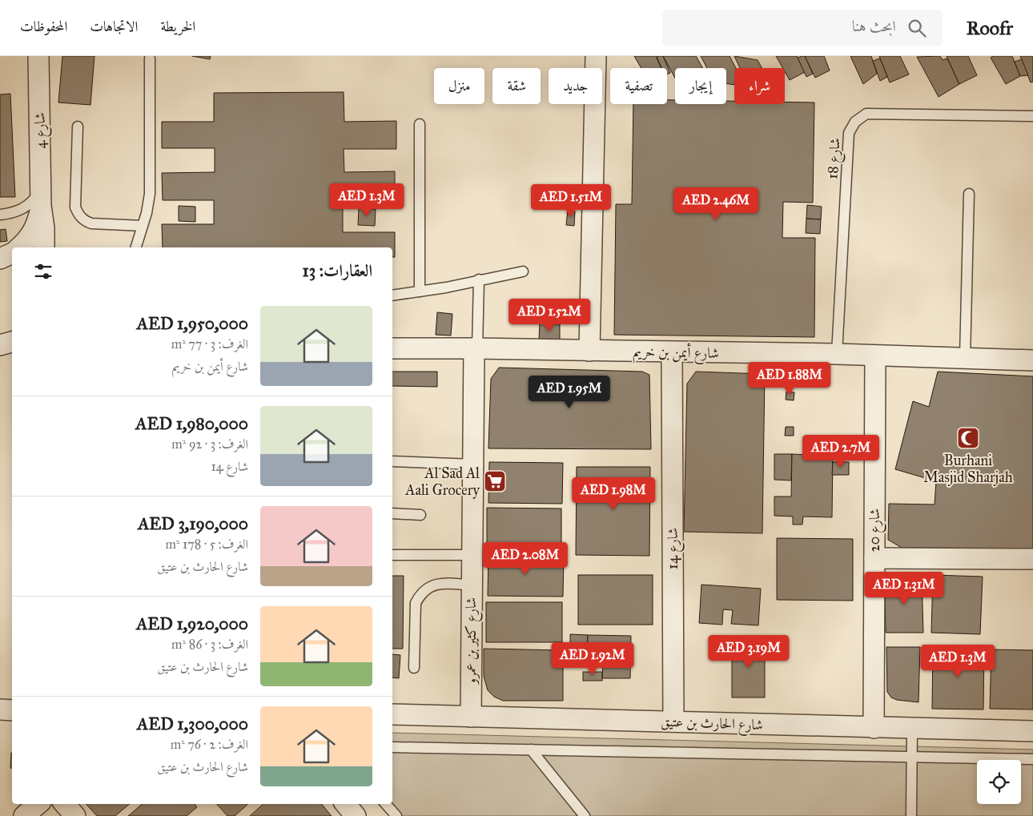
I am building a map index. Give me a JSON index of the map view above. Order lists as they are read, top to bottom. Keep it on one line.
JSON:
{"streets":{"street":["شارع 4","شارع أيمن بن خريم","شارع 20","شارع 14","شارع كثير بن عمرو","شارع الحارث بن عتيق"],"lane":["شارع 18"]},"crossings":[["شارع 18","شارع أيمن بن خريم"],["شارع أيمن بن خريم","شارع 20"],["شارع أيمن بن خريم","شارع 14"],["شارع أيمن بن خريم","شارع كثير بن عمرو"],["شارع 20","شارع الحارث بن عتيق"],["شارع 14","شارع الحارث بن عتيق"],["شارع كثير بن عمرو","شارع الحارث بن عتيق"]],"places":{"mosque":["Burhani Masjid Sharjah"],"supermarket":["Al Sad Al Aali Grocery"]},"page":{"header":"Roofr","search":"ابحث هنا","nav":["الخريطة","الاتجاهات","المحفوظات"],"chip":["شراء","إيجار","تصفية","جديد","شقة","منزل"],"price":["AED 1.3M","AED 1.51M","AED 2.46M","AED 1.52M","AED 1.88M","AED 1.95M","AED 2.7M","AED 1.98M","AED 2.08M","AED 1.31M","AED 3.19M","AED 1.92M","AED 1.3M"],"heading":"العقارات: 13","list":[{"name":"AED 1,950,000","note":"الغرف: 3 · 77 m² · شارع أيمن بن خريم"},{"name":"AED 1,980,000","note":"الغرف: 3 · 92 m² · شارع 14"},{"name":"AED 3,190,000","note":"الغرف: 5 · 178 m² · شارع الحارث بن عتيق"},{"name":"AED 1,920,000","note":"الغرف: 3 · 86 m² · شارع الحارث بن عتيق"},{"name":"AED 1,300,000","note":"الغرف: 2 · 76 m² · شارع الحارث بن عتيق"}]}}
